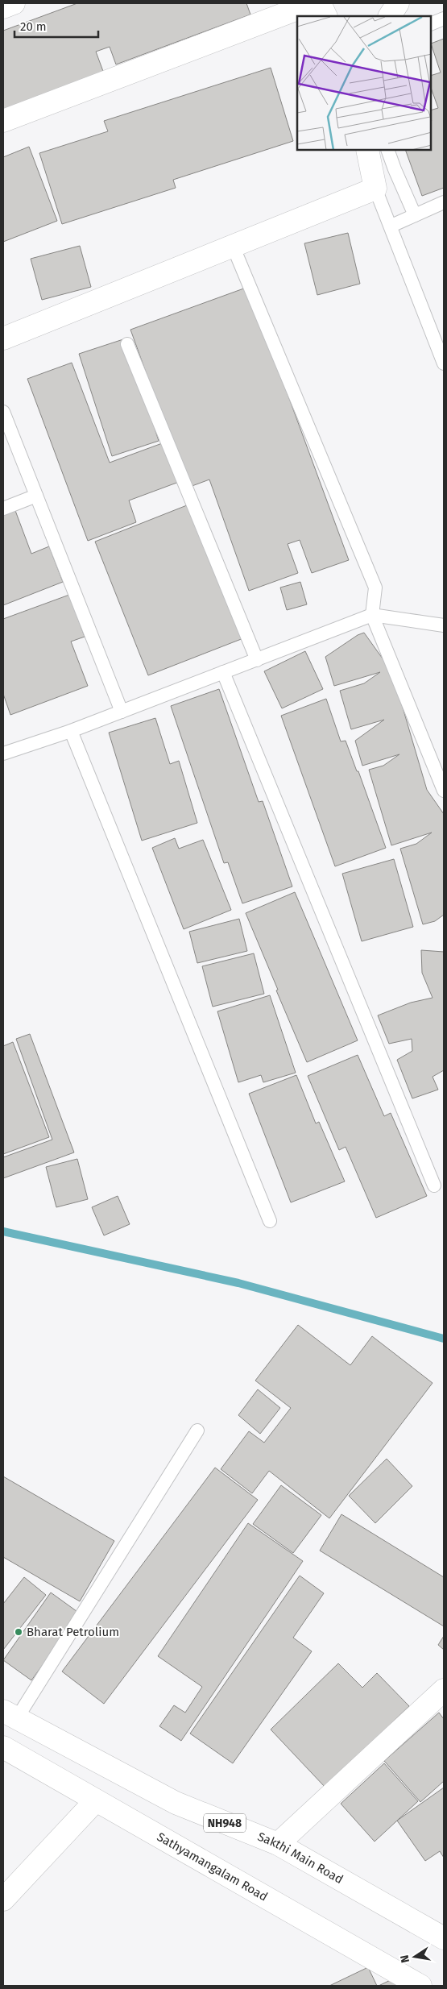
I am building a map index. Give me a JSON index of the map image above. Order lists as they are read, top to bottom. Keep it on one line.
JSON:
{"streets":{"main road":["NH948","Sakthi Main Road","Sathyamangalam Road"]},"places":["Bharat Petrolium"],"scale_bar":"20 m","north":"left"}
